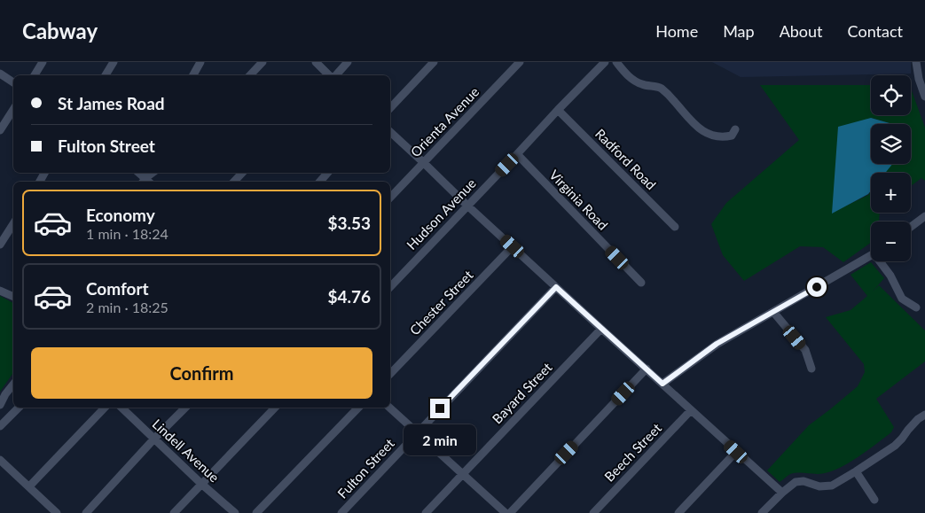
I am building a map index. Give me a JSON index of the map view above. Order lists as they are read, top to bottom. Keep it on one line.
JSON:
{"streets":{"street":["Orienta Avenue","Radford Road","Virginia Road","Hudson Avenue","Chester Street","Bayard Street","Lindell Avenue","Beech Street","Fulton Street"]},"crossings":[["Radford Road","Hudson Avenue"],["Virginia Road","Hudson Avenue"]],"page":{"header":"Cabway","nav":["Home","Map","About","Contact"],"map_buttons":["+","−"],"banner":["St James Road","Fulton Street"],"list":[{"name":"Economy","note":"1 min · 18:24","value":"$3.53"},{"name":"Comfort","note":"2 min · 18:25","value":"$4.76"}],"buttons":"Confirm","bubble":"2 min"}}
